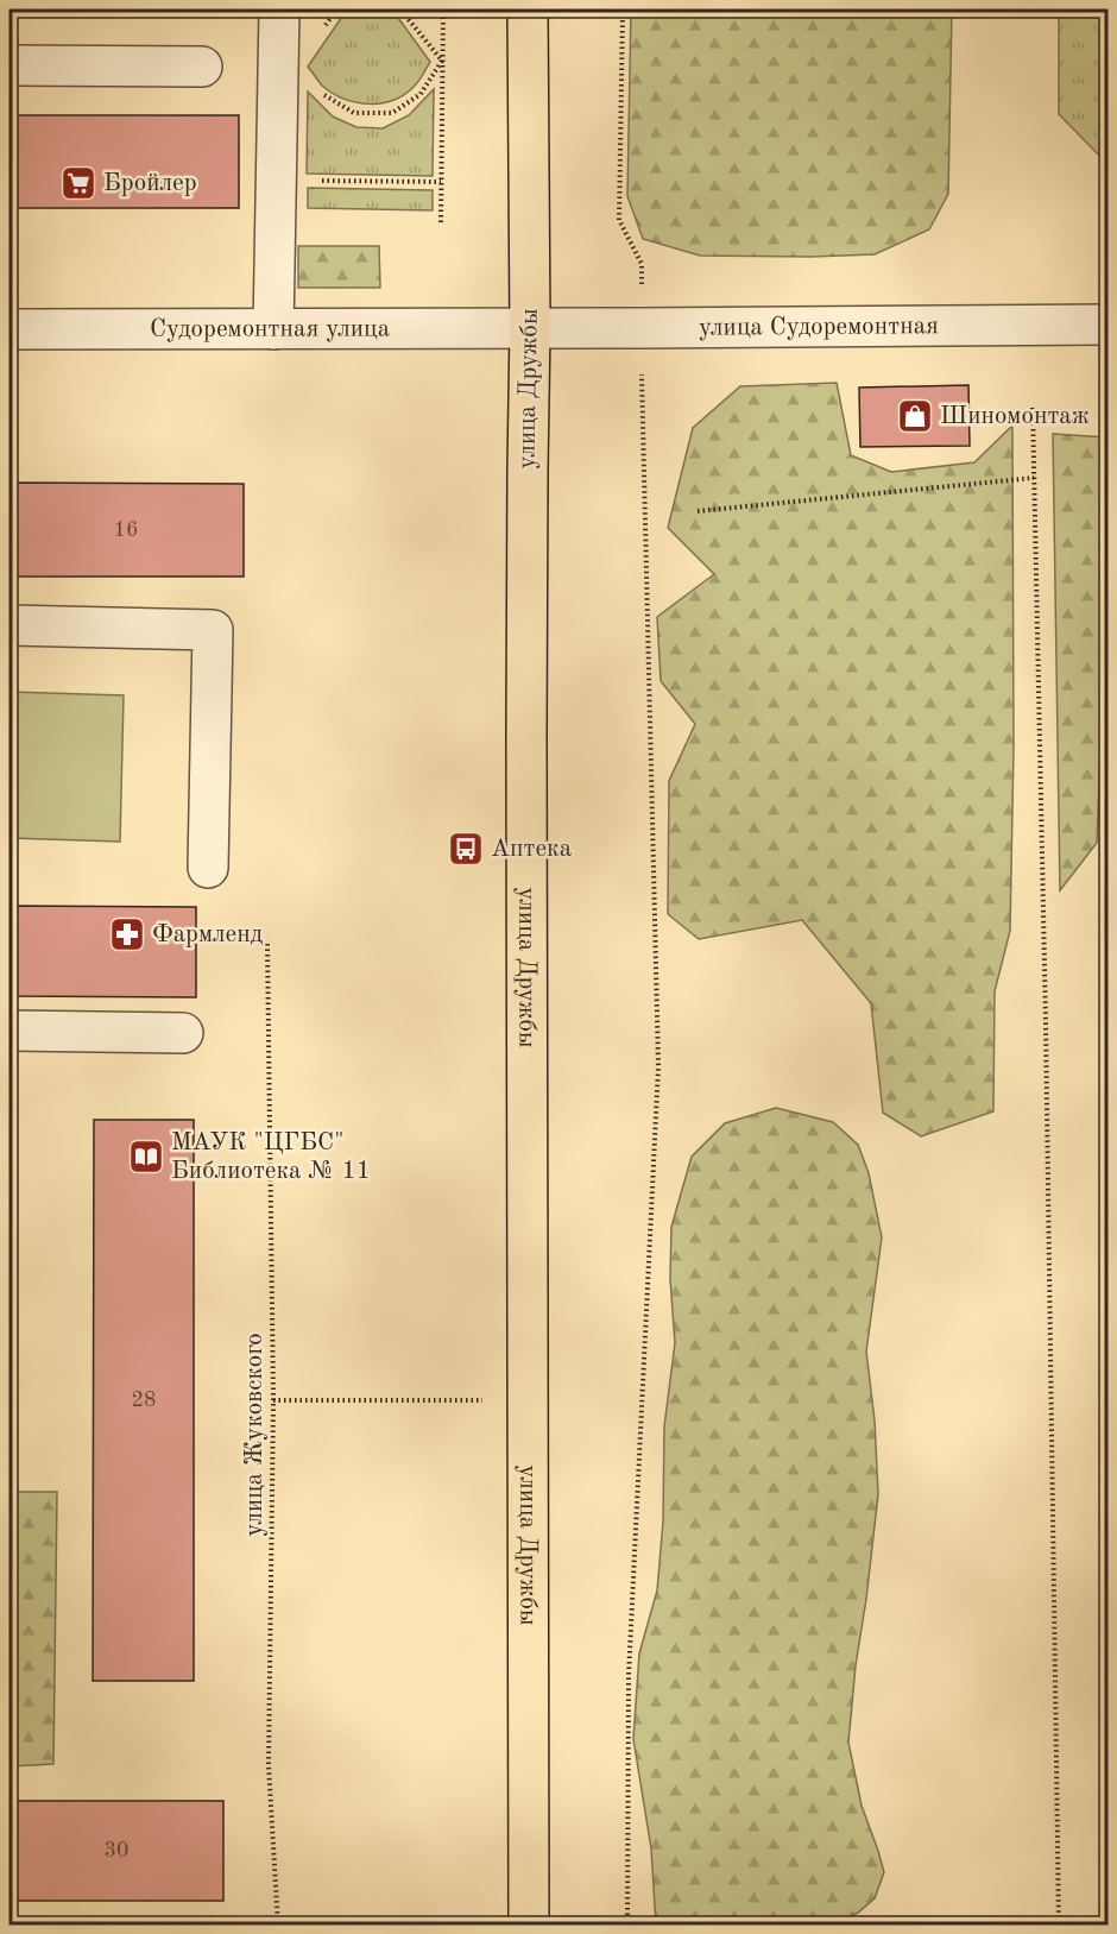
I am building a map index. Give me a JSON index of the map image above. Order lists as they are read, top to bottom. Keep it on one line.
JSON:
{"streets":{"main road":["улица Дружбы"],"street":["улица Судоремонтная","Судоремонтная улица"],"path":["улица Жуковского"]},"crossings":[["улица Судоремонтная","Судоремонтная улица"],["улица Судоремонтная","улица Дружбы"],["Судоремонтная улица","улица Дружбы"]],"places":{"supermarket":["Бройлер"],"shop":["Шиномонтаж"],"bus stop":["Аптека"],"pharmacy":["Фармленд"],"library":["МАУК \"ЦГБС\" Библиотека № 11"]},"house_numbers":["16","28","30"]}
